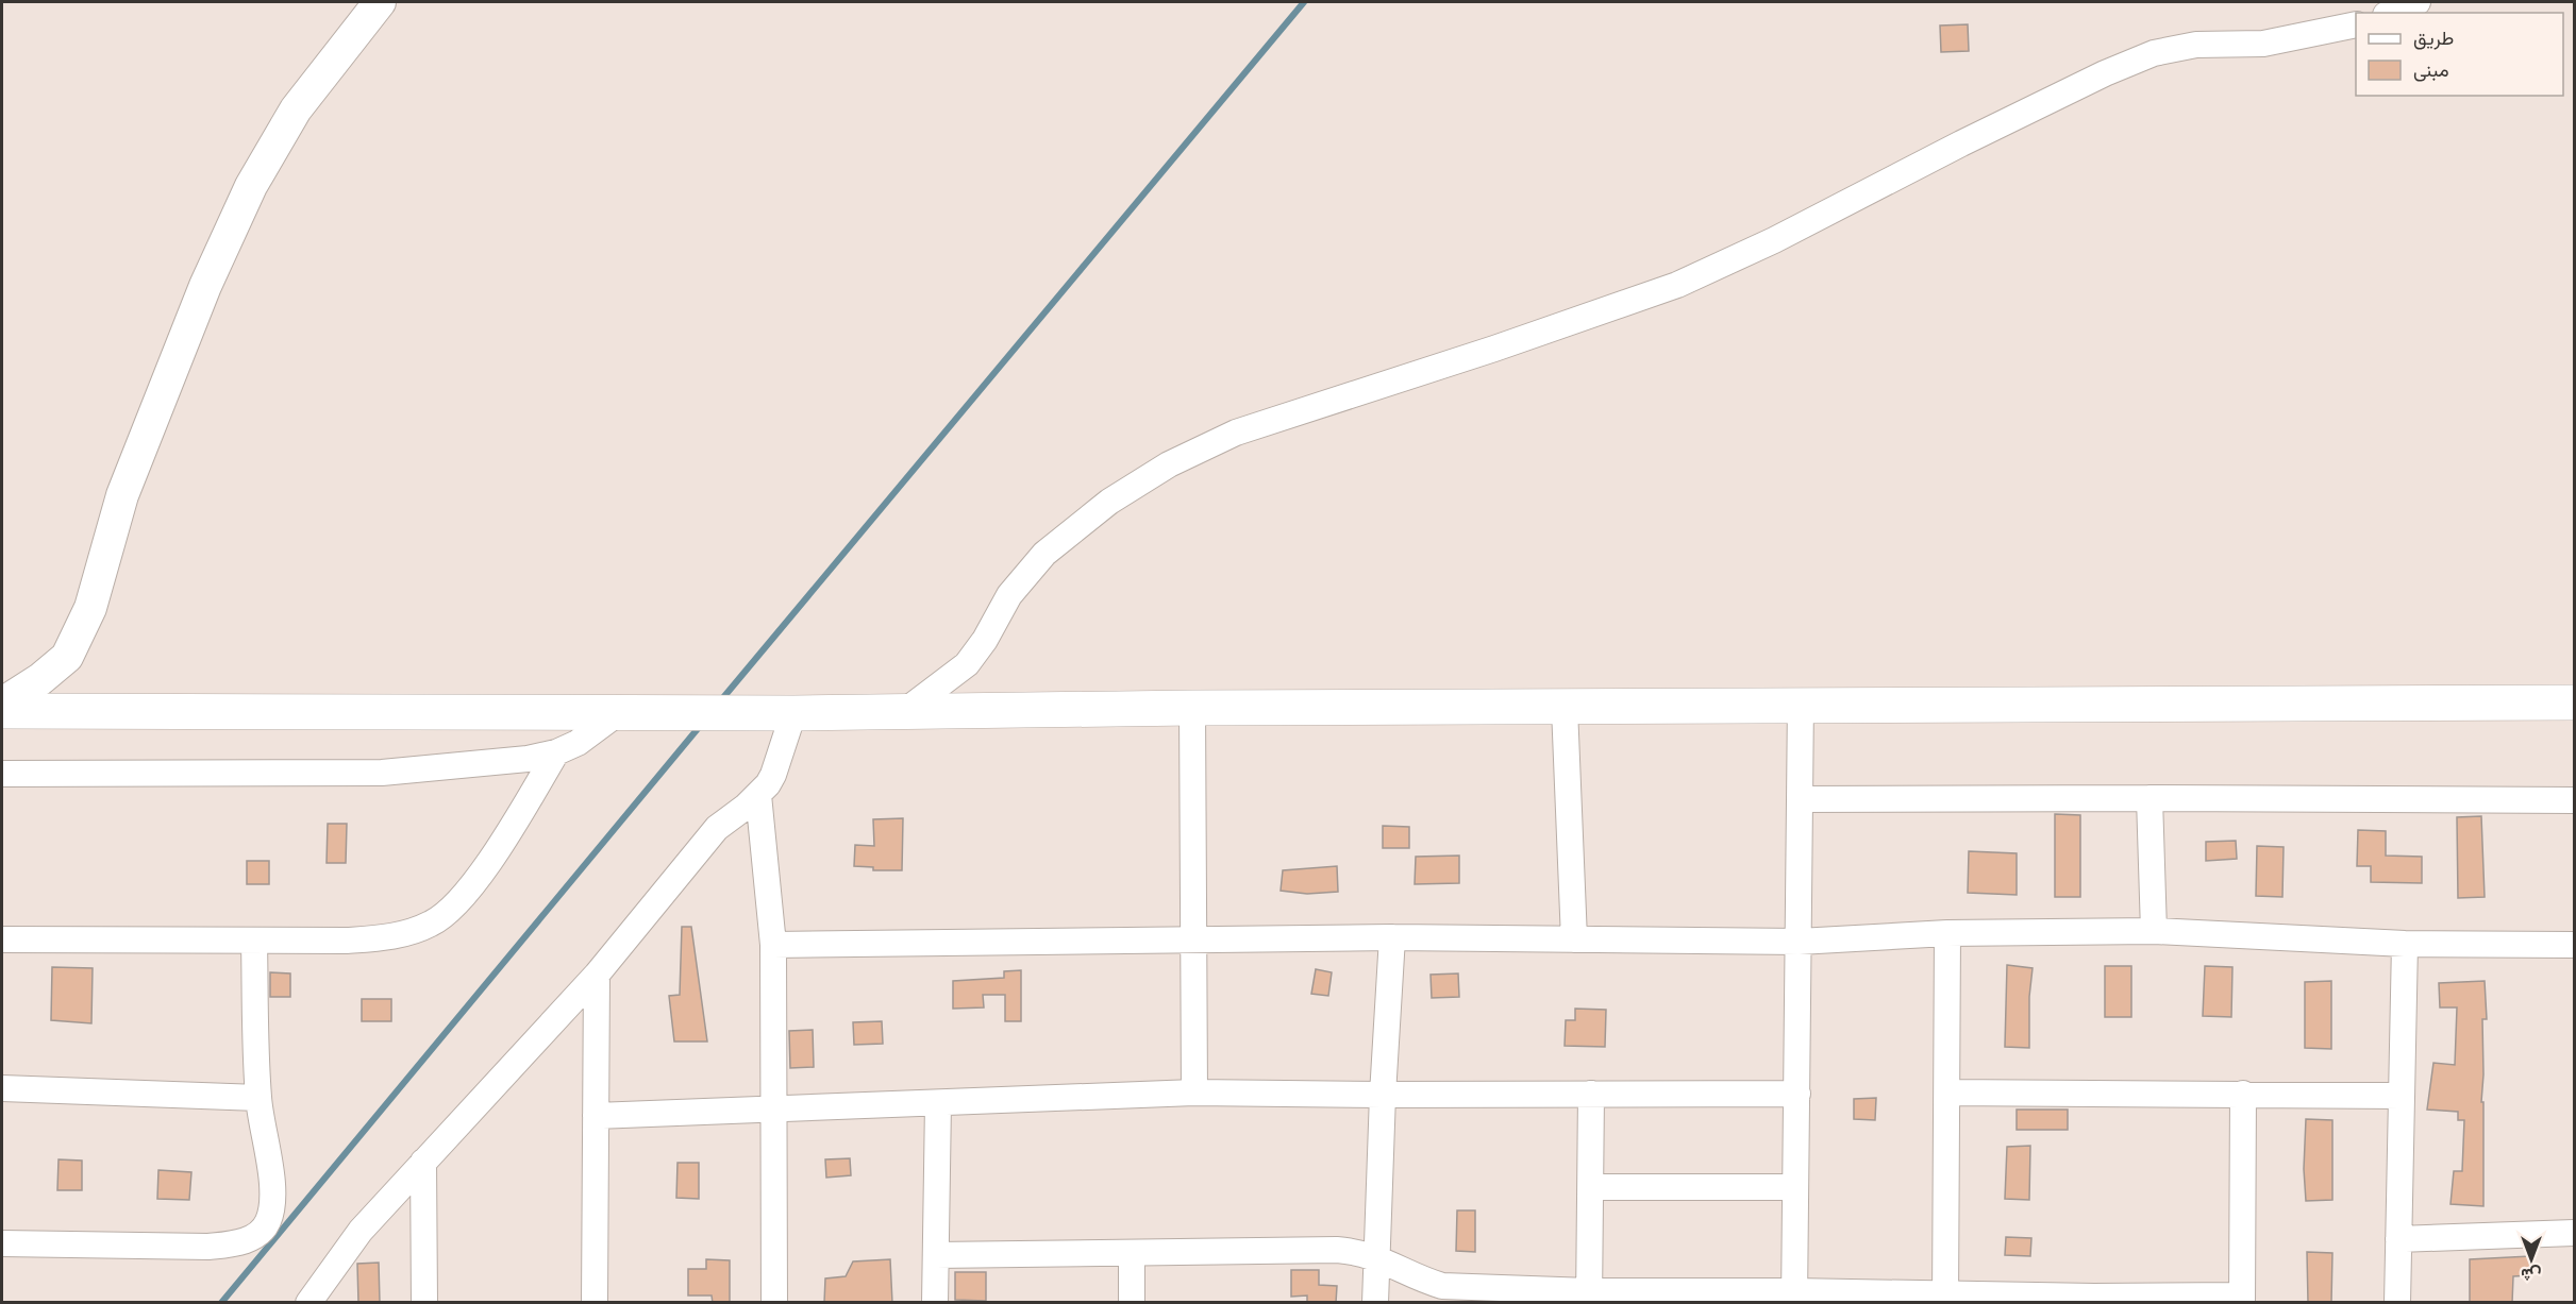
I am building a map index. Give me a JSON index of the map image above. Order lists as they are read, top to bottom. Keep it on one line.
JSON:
{"legend":["طريق","مبنى"],"north":"bottom"}
